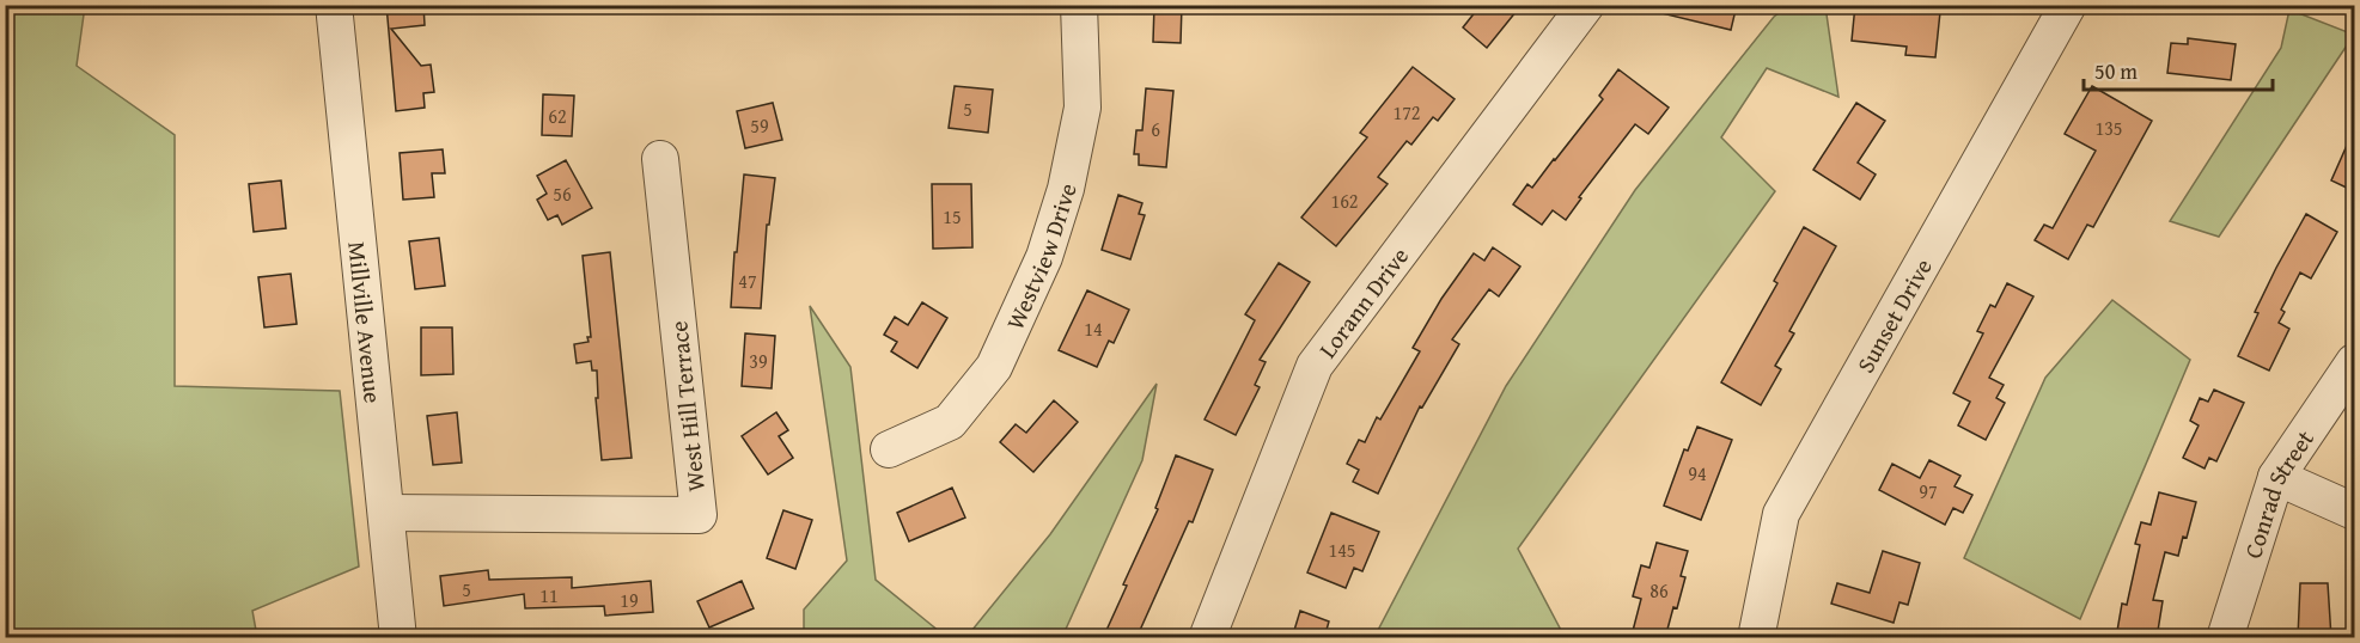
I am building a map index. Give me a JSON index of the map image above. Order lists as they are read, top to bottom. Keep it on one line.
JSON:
{"streets":{"street":["Westview Drive","Lorann Drive","Sunset Drive","Millville Avenue","West Hill Terrace","Conrad Street"]},"crossings":[["Millville Avenue","West Hill Terrace"]],"house_numbers":["5","172","62","59","135","6","56","162","15","47","14","39","94","97","145","5","86","11","19"],"scale_bar":"50 m"}
